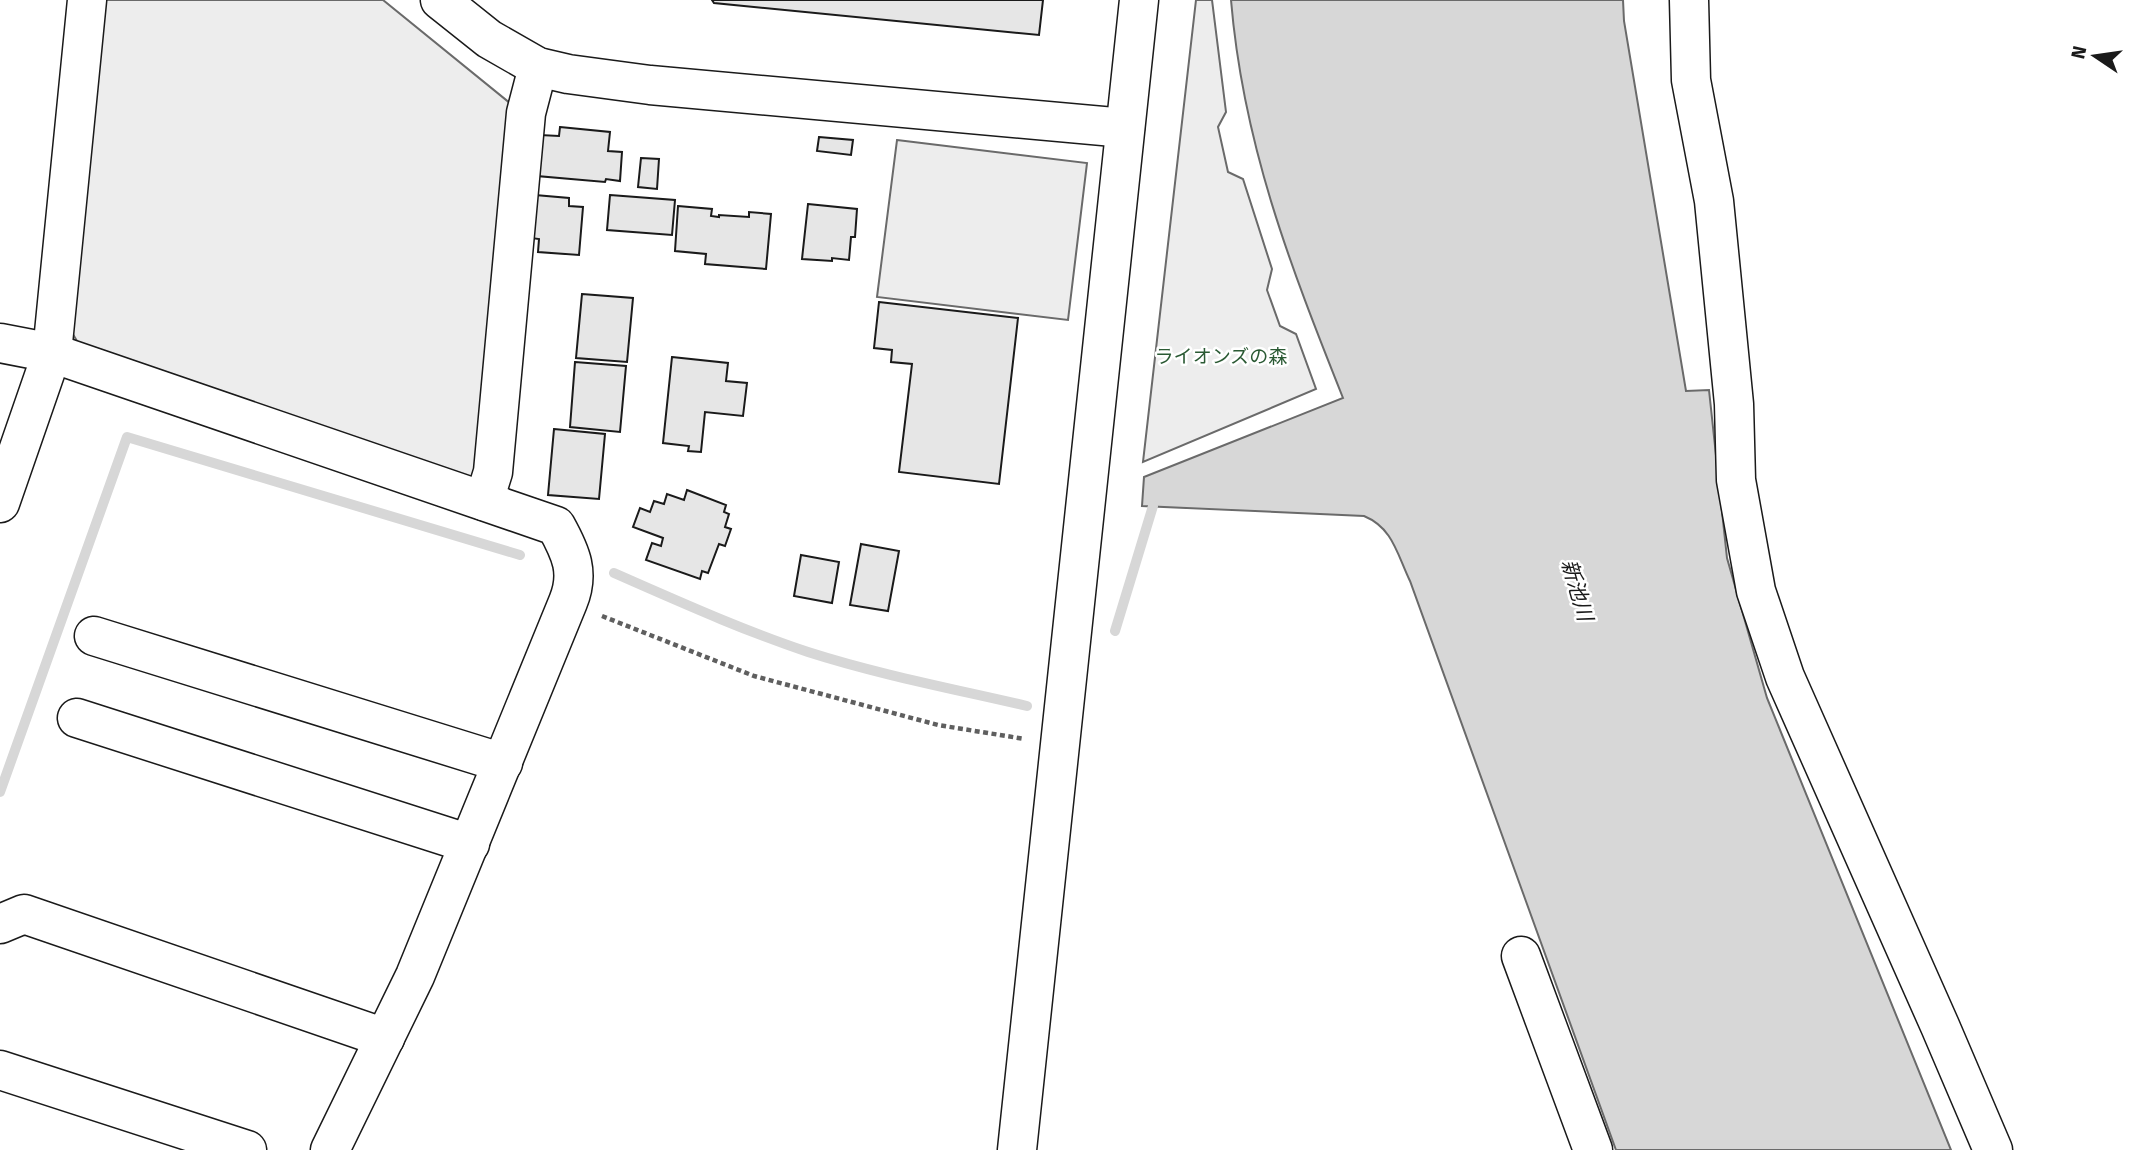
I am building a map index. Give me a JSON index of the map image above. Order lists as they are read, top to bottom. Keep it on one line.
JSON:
{"water":["新池川"],"parks":["ライオンズの森"],"north":"left"}
